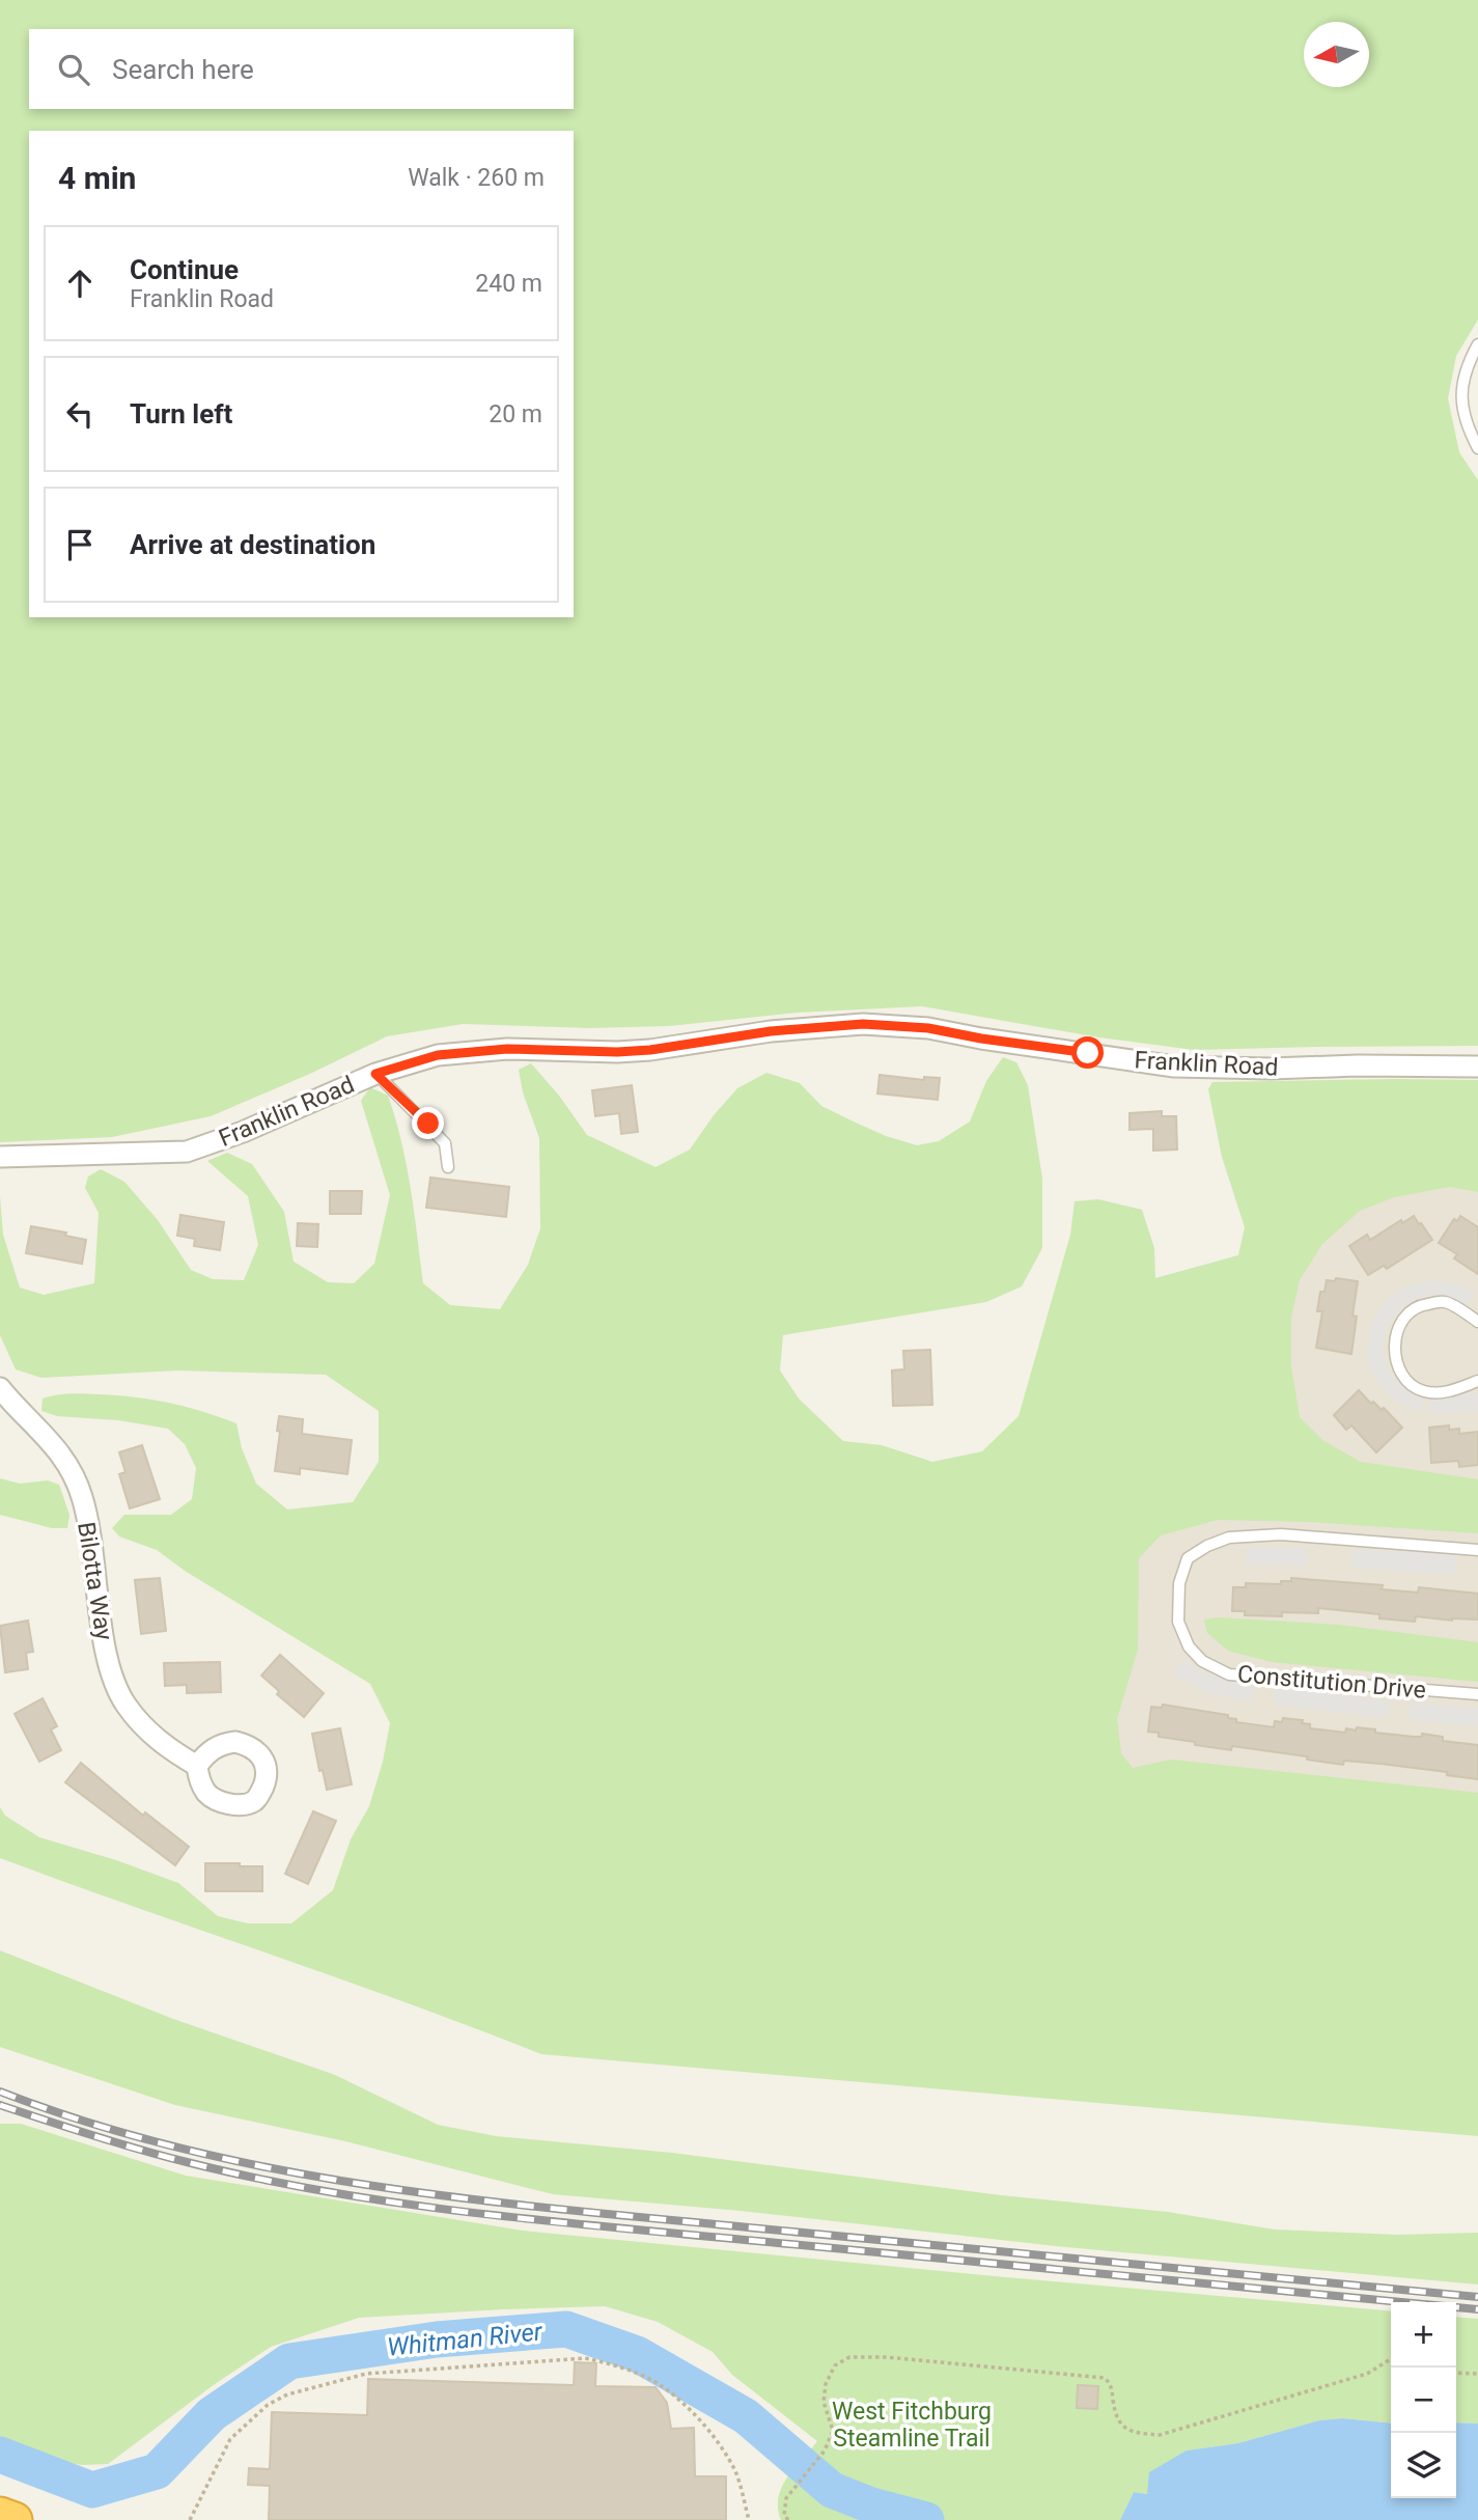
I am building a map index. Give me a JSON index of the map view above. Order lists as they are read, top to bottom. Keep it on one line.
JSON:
{"streets":{"street":["Franklin Road","Bilotta Way"],"lane":["Constitution Drive"]},"water":["Whitman River"],"parks":["West Fitchburg Steamline Trail"],"north":"left","page":{"search":"Search here","heading":["4 min","Walk · 260 m"],"list":[["Continue","Franklin Road","240 m"],["Turn left","20 m"],"Arrive at destination"],"map_buttons":["+","−"]}}
